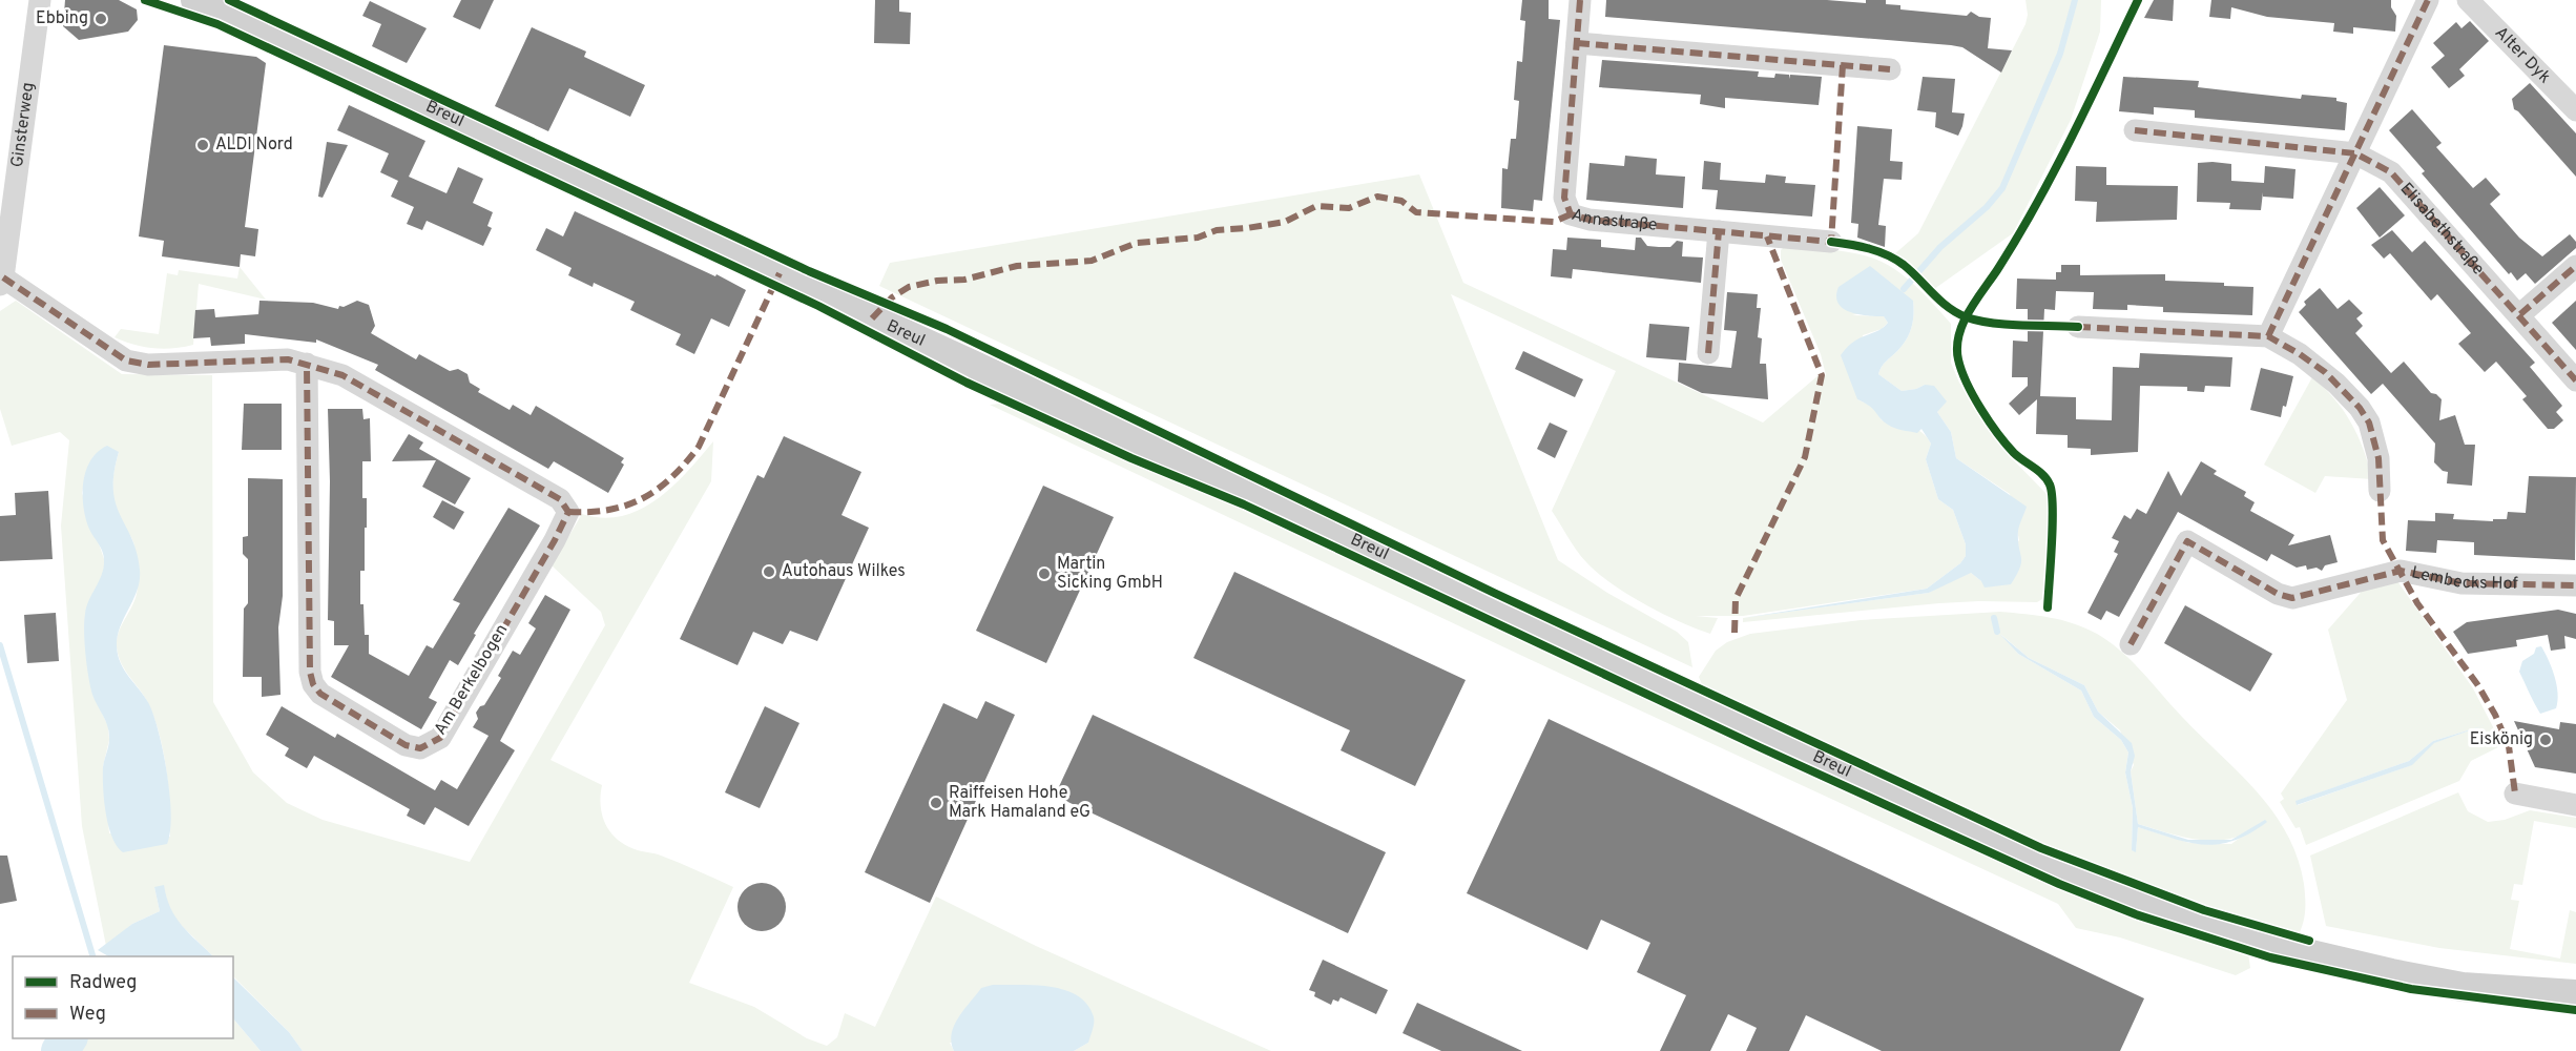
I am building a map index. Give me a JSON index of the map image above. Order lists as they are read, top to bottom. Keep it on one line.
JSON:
{"streets":{"main road":["Breul"],"street":["Alter Dyk","Ginsterweg","Annastraße","Elisabethstraße","Lembecks Hof","Am Berkelbogen"]},"crossings":[["Ginsterweg","Am Berkelbogen"]],"places":["Ebbing","ALDI Nord","Autohaus Wilkes","Martin Sicking GmbH","Eiskönig","Raiffeisen Hohe Mark Hamaland eG"],"legend":["Radweg","Weg"]}
